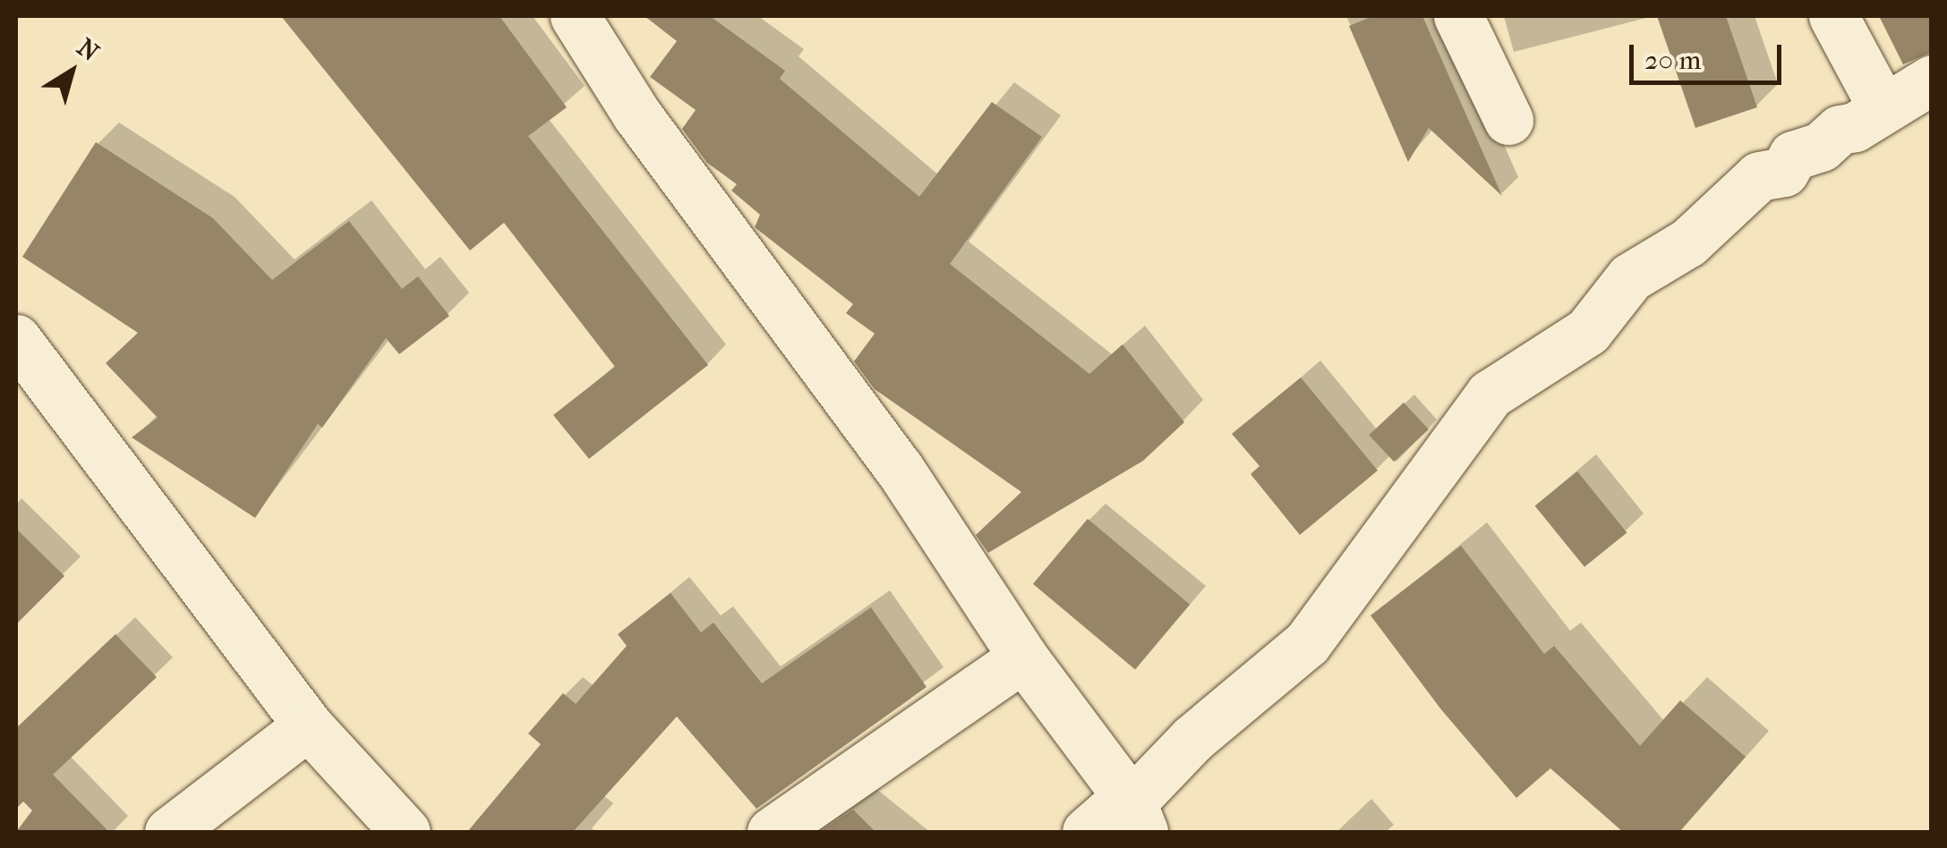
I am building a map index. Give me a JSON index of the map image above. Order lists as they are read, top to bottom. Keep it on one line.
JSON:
{"scale_bar":"20 m","north":"top right"}
